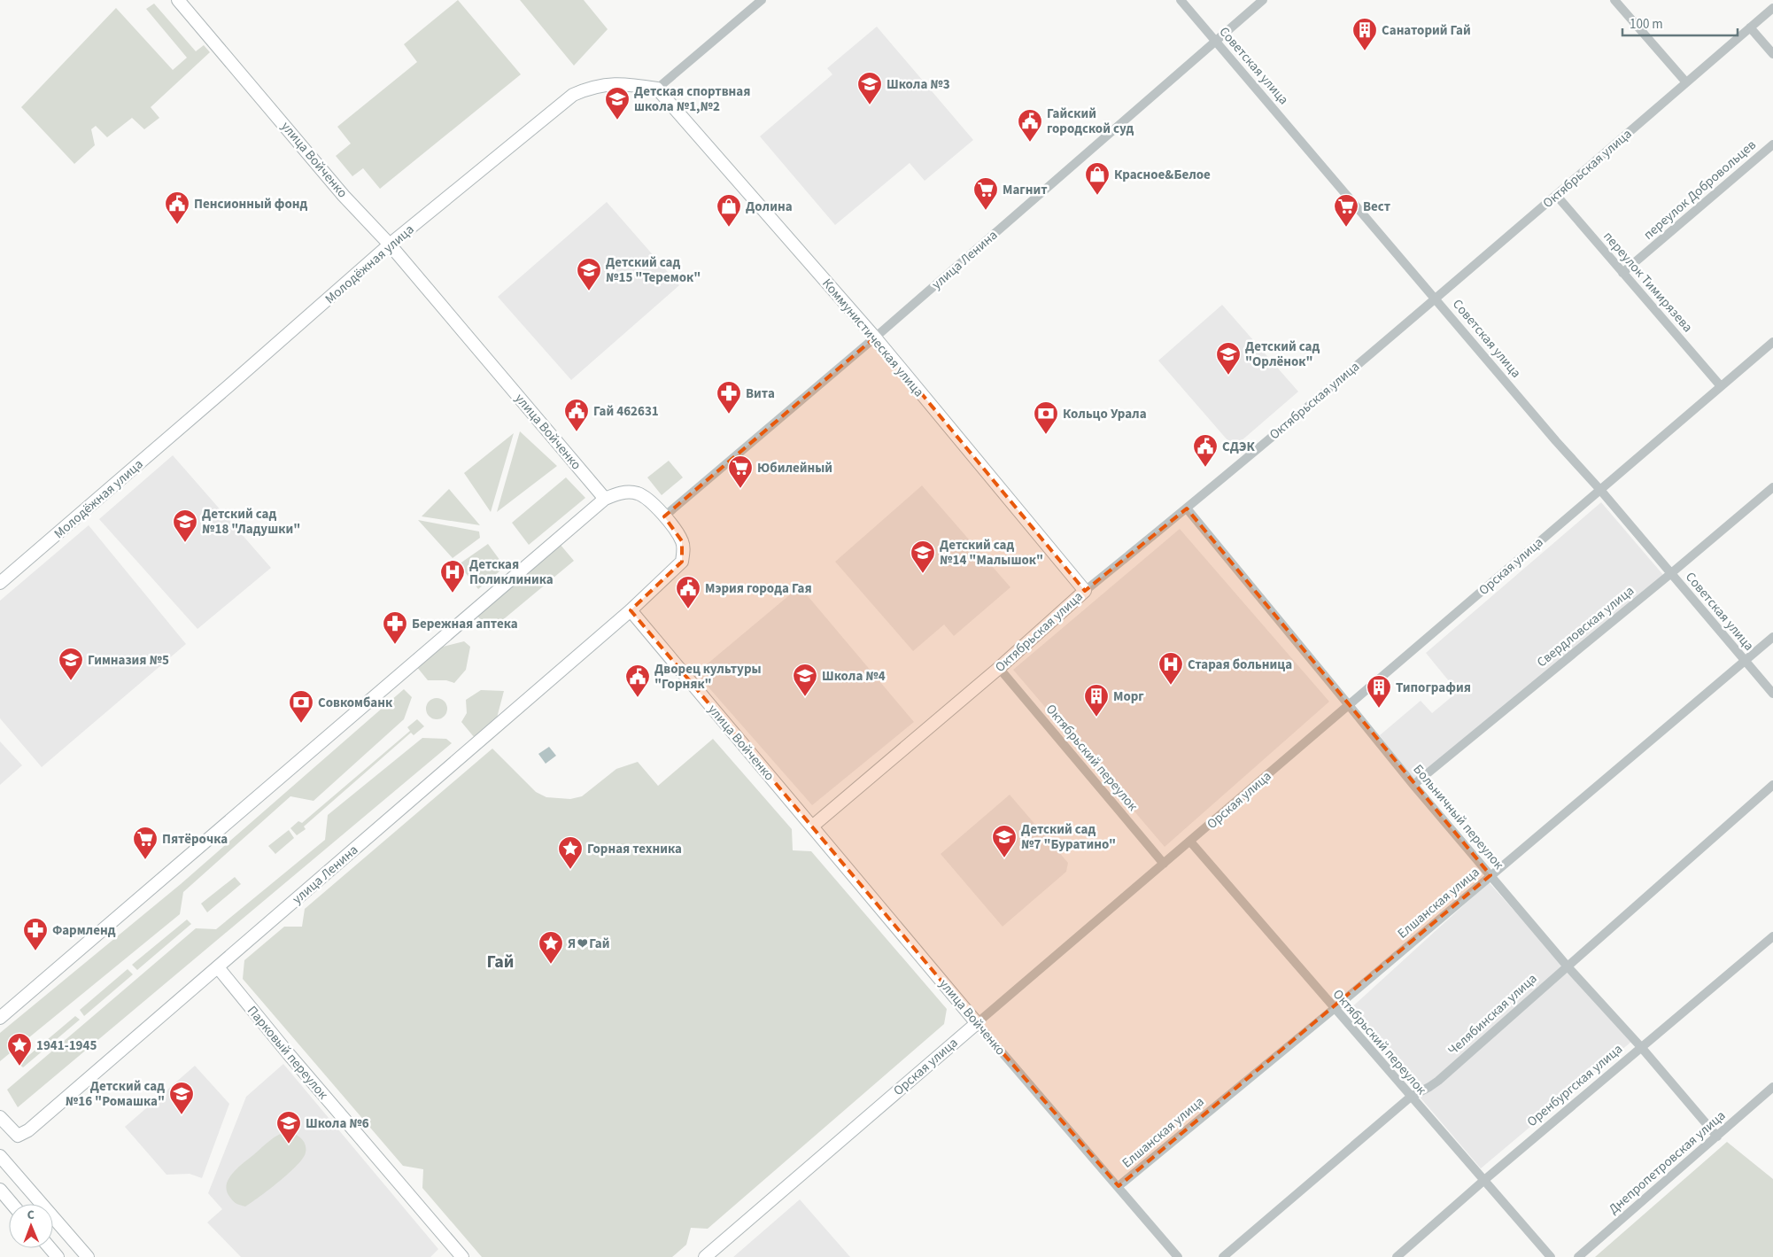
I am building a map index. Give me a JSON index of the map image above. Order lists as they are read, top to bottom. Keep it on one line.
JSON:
{"streets":{"main road":["улица Войченко","Октябрьская улица","улица Ленина","Молодёжная улица","Коммунистическая улица","Орская улица","Парковый переулок"],"street":["Советская улица","переулок Добровольцев","переулок Тимирязева","Свердловская улица","Октябрьский переулок","Больничный переулок","Елшанская улица","Челябинская улица","Оренбургская улица","Днепропетровская улица"]},"crossings":[["Советская улица","Октябрьская улица"],["Советская улица","улица Ленина"],["Советская улица","Орская улица"],["Советская улица","Свердловская улица"],["Советская улица","Елшанская улица"],["улица Войченко","Октябрьская улица"],["улица Войченко","улица Ленина"],["улица Войченко","Молодёжная улица"],["улица Войченко","Орская улица"],["улица Войченко","Елшанская улица"],["Октябрьская улица","переулок Тимирязева"],["Октябрьская улица","Коммунистическая улица"],["Октябрьская улица","Октябрьский переулок"],["Октябрьская улица","Больничный переулок"],["переулок Добровольцев","переулок Тимирязева"],["улица Ленина","Коммунистическая улица"],["улица Ленина","Парковый переулок"],["Молодёжная улица","Коммунистическая улица"],["переулок Тимирязева","Орская улица"],["Орская улица","Октябрьский переулок"],["Орская улица","Больничный переулок"],["Свердловская улица","Больничный переулок"],["Октябрьский переулок","Елшанская улица"],["Октябрьский переулок","Челябинская улица"],["Октябрьский переулок","Оренбургская улица"],["Больничный переулок","Елшанская улица"],["Больничный переулок","Челябинская улица"],["Больничный переулок","Оренбургская улица"],["Больничный переулок","Днепропетровская улица"]],"districts":["Гай"],"places":{"building":["Санаторий Гай","Типография","Морг"],"school or university":["Школа №3","Детская спортвная школа №1,№2","Детский сад №15 \"Теремок\"","Детский сад \"Орлёнок\"","Детский сад №18 \"Ладушки\"","Детский сад №14 \"Малышок\"","Гимназия №5","Школа №4","Детский сад №7 \"Буратино\"","Детский сад №16 \"Ромашка\"","Школа №6"],"public building":["Гайский городской суд","Пенсионный фонд","Гай 462631","СДЭК","Мэрия города Гая","Дворец культуры \"Горняк\""],"shop":["Красное&Белое","Долина"],"supermarket":["Магнит","Вест","Юбилейный","Пятёрочка"],"pharmacy":["Вита","Бережная аптека","Фармленд"],"bank":["Кольцо Урала","Совкомбанк"],"hospital":["Детская Поликлиника","Старая больница"],"place":["Горная техника","Я ❤ Гай","1941-1945"]},"scale_bar":"100 m","north":"top"}
